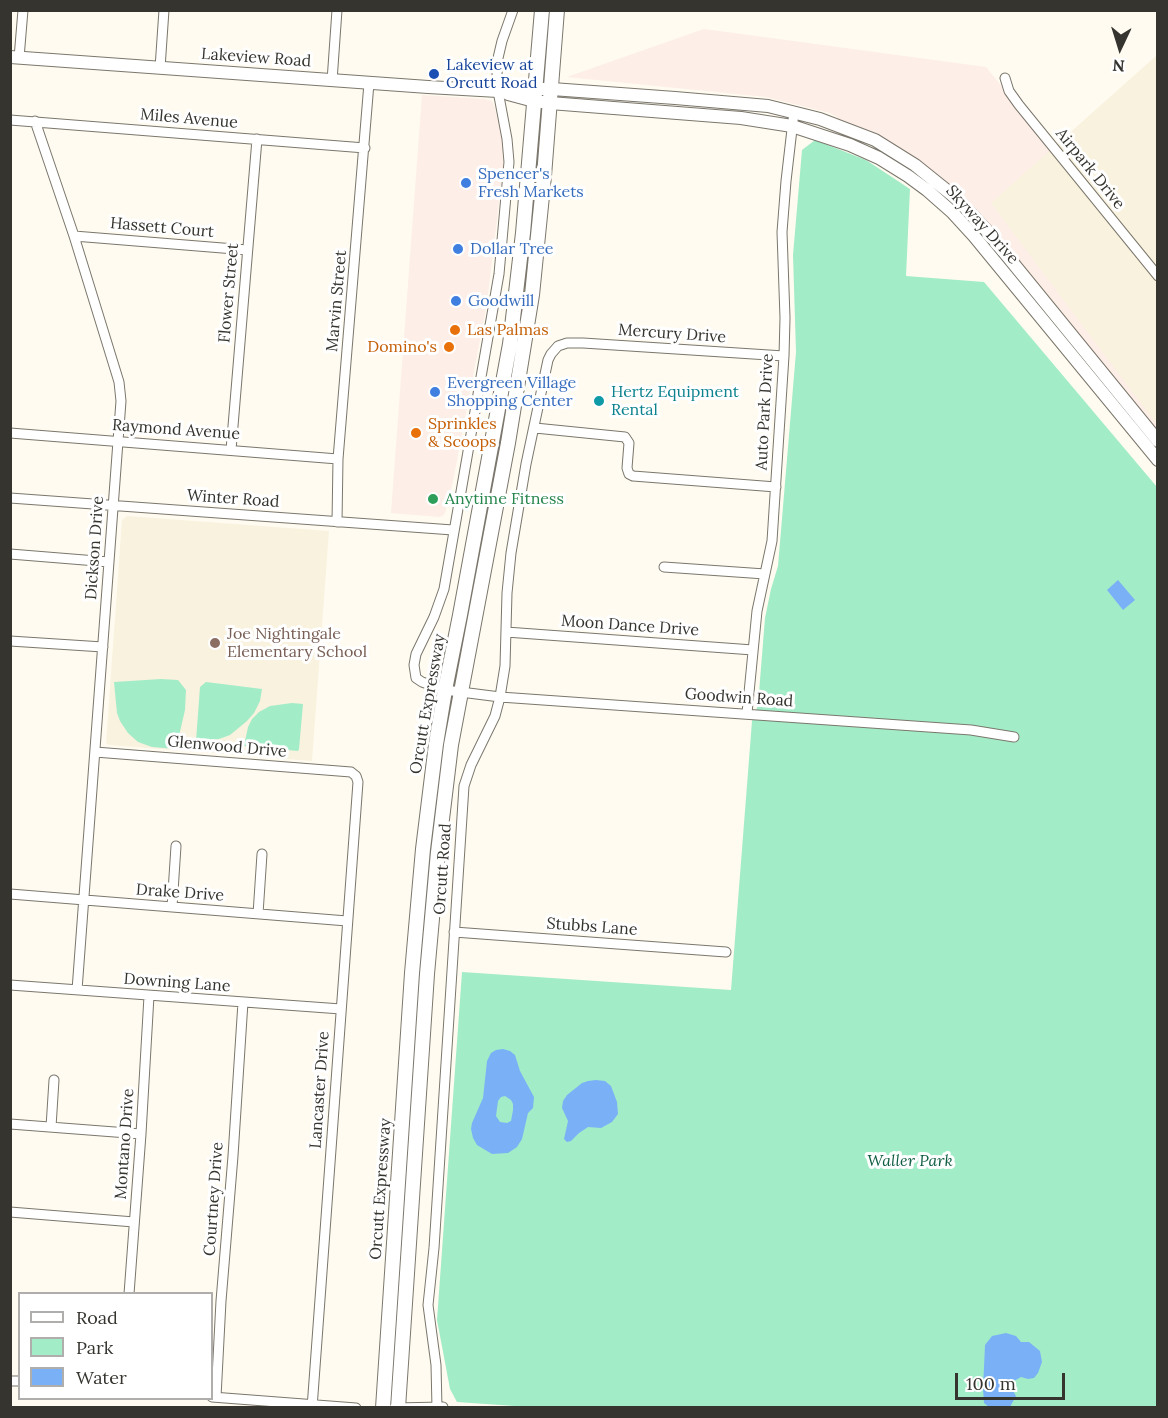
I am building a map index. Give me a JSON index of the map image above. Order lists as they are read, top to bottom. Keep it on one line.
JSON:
{"streets":{"highway":["Orcutt Expressway"],"main road":["Lakeview Road","Skyway Drive"],"street":["Miles Avenue","Airpark Drive","Hassett Court","Flower Street","Marvin Street","Mercury Drive","Auto Park Drive","Raymond Avenue","Winter Road","Dickson Drive","Moon Dance Drive","Goodwin Road","Glenwood Drive","Orcutt Road","Drake Drive","Stubbs Lane","Downing Lane","Lancaster Drive","Montano Drive","Courtney Drive"]},"crossings":[["Lakeview Road","Skyway Drive"],["Lakeview Road","Marvin Street"],["Lakeview Road","Orcutt Expressway"],["Miles Avenue","Flower Street"],["Miles Avenue","Marvin Street"],["Miles Avenue","Dickson Drive"],["Skyway Drive","Auto Park Drive"],["Skyway Drive","Orcutt Expressway"],["Hassett Court","Flower Street"],["Hassett Court","Dickson Drive"],["Flower Street","Raymond Avenue"],["Marvin Street","Raymond Avenue"],["Marvin Street","Winter Road"],["Mercury Drive","Auto Park Drive"],["Mercury Drive","Orcutt Road"],["Auto Park Drive","Moon Dance Drive"],["Auto Park Drive","Goodwin Road"],["Raymond Avenue","Dickson Drive"],["Winter Road","Dickson Drive"],["Dickson Drive","Glenwood Drive"],["Dickson Drive","Drake Drive"],["Dickson Drive","Downing Lane"],["Moon Dance Drive","Orcutt Road"],["Goodwin Road","Orcutt Expressway"],["Goodwin Road","Orcutt Road"],["Glenwood Drive","Lancaster Drive"],["Orcutt Road","Stubbs Lane"],["Drake Drive","Lancaster Drive"],["Downing Lane","Lancaster Drive"],["Downing Lane","Montano Drive"],["Downing Lane","Courtney Drive"]],"parks":["Waller Park"],"places":["Lakeview at Orcutt Road","Spencer's Fresh Markets","Dollar Tree","Goodwill","Las Palmas","Domino's","Evergreen Village Shopping Center","Hertz Equipment Rental","Sprinkles & Scoops","Anytime Fitness","Joe Nightingale Elementary School"],"legend":["Road","Park","Water"],"scale_bar":"100 m","north":"bottom"}
